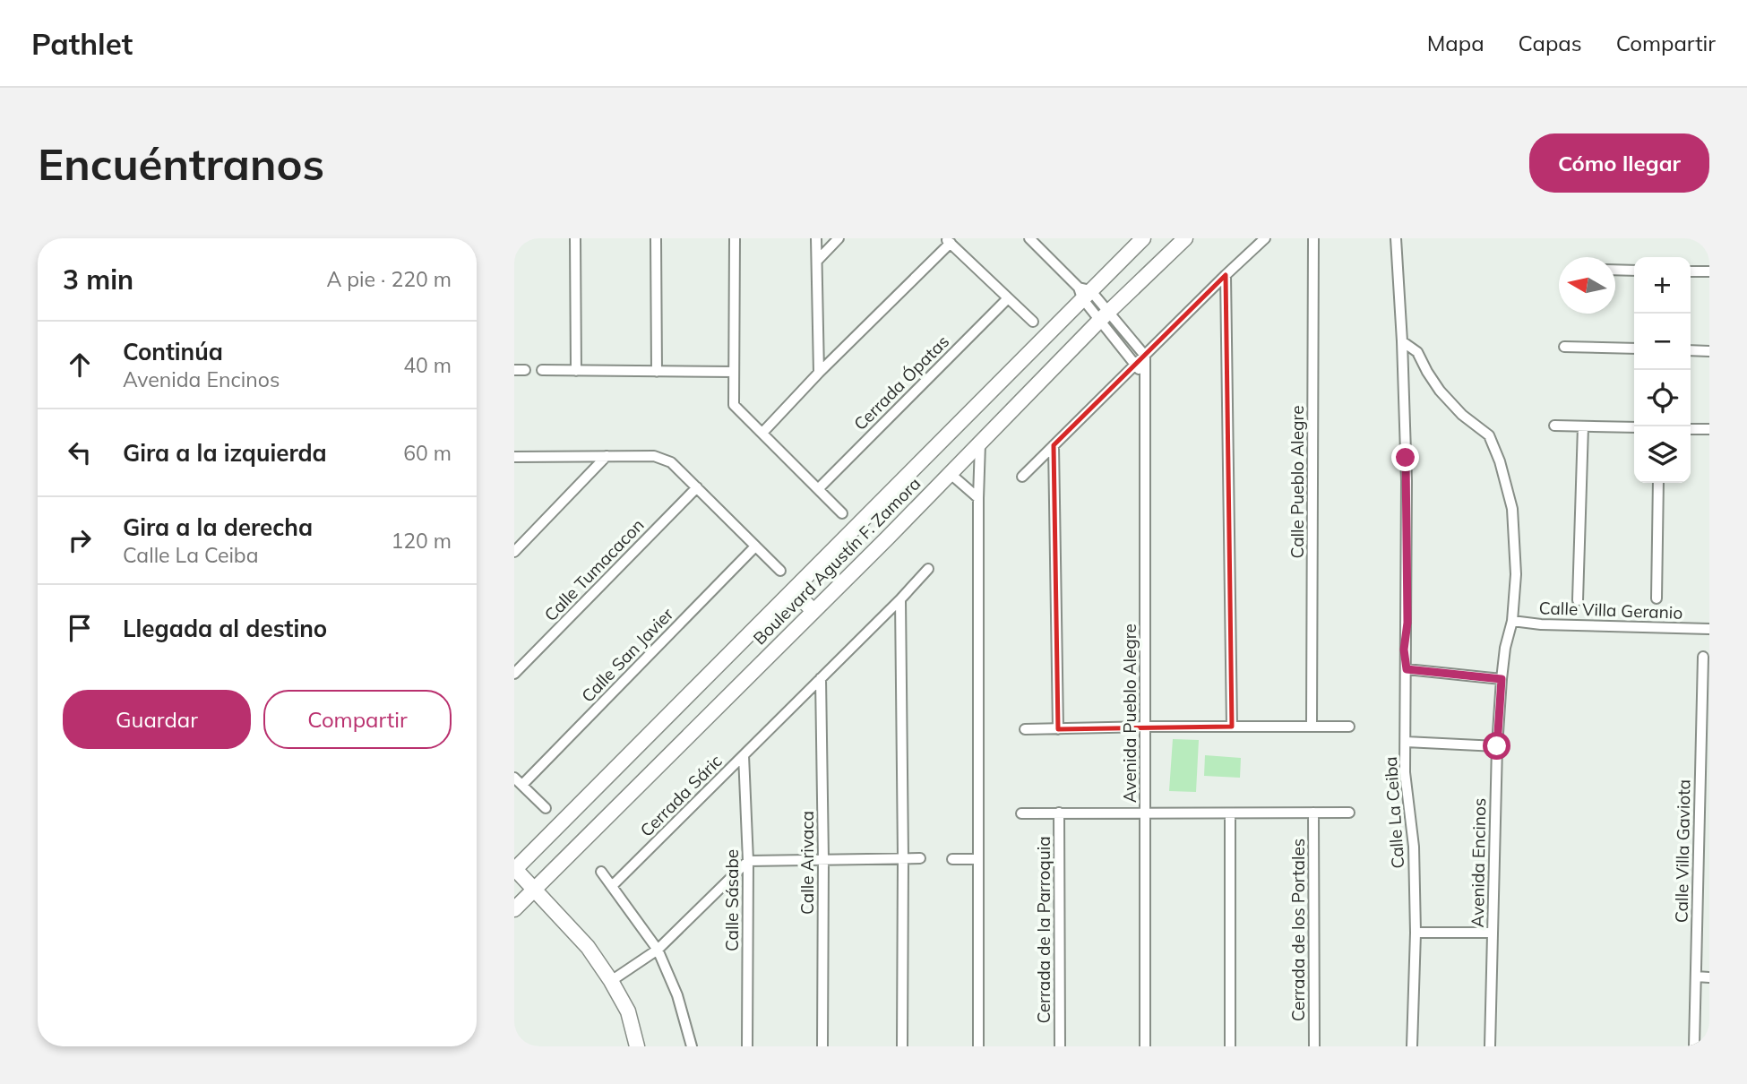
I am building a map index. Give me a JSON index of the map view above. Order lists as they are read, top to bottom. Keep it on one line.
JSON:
{"streets":{"street":["Cerrada Ópatas","Calle Pueblo Alegre","Boulevard Agustín F. Zamora","Calle Tumacacon","Calle Villa Geranio","Calle San Javier","Avenida Pueblo Alegre","Cerrada Sáric","Calle La Ceiba","Calle Villa Gaviota","Calle Arivaca","Avenida Encinos","Calle Sásabe","Cerrada de la Parroquia","Cerrada de los Portales"]},"crossings":[["Calle Villa Geranio","Avenida Encinos"],["Avenida Pueblo Alegre","Cerrada de los Portales"],["Cerrada Sáric","Calle Arivaca"],["Cerrada Sáric","Calle Sásabe"],["Calle La Ceiba","Avenida Encinos"],["Cerrada de la Parroquia","Cerrada de los Portales"]],"north":"left","page":{"header":"Pathlet","nav":["Mapa","Capas","Compartir"],"buttons":["Cómo llegar",["Guardar","Compartir"]],"title":"Encuéntranos","heading":["3 min","A pie · 220 m"],"map_buttons":["+","−"],"list":[["Continúa","Avenida Encinos","40 m"],["Gira a la izquierda","60 m"],["Gira a la derecha","Calle La Ceiba","120 m"],"Llegada al destino"]}}
